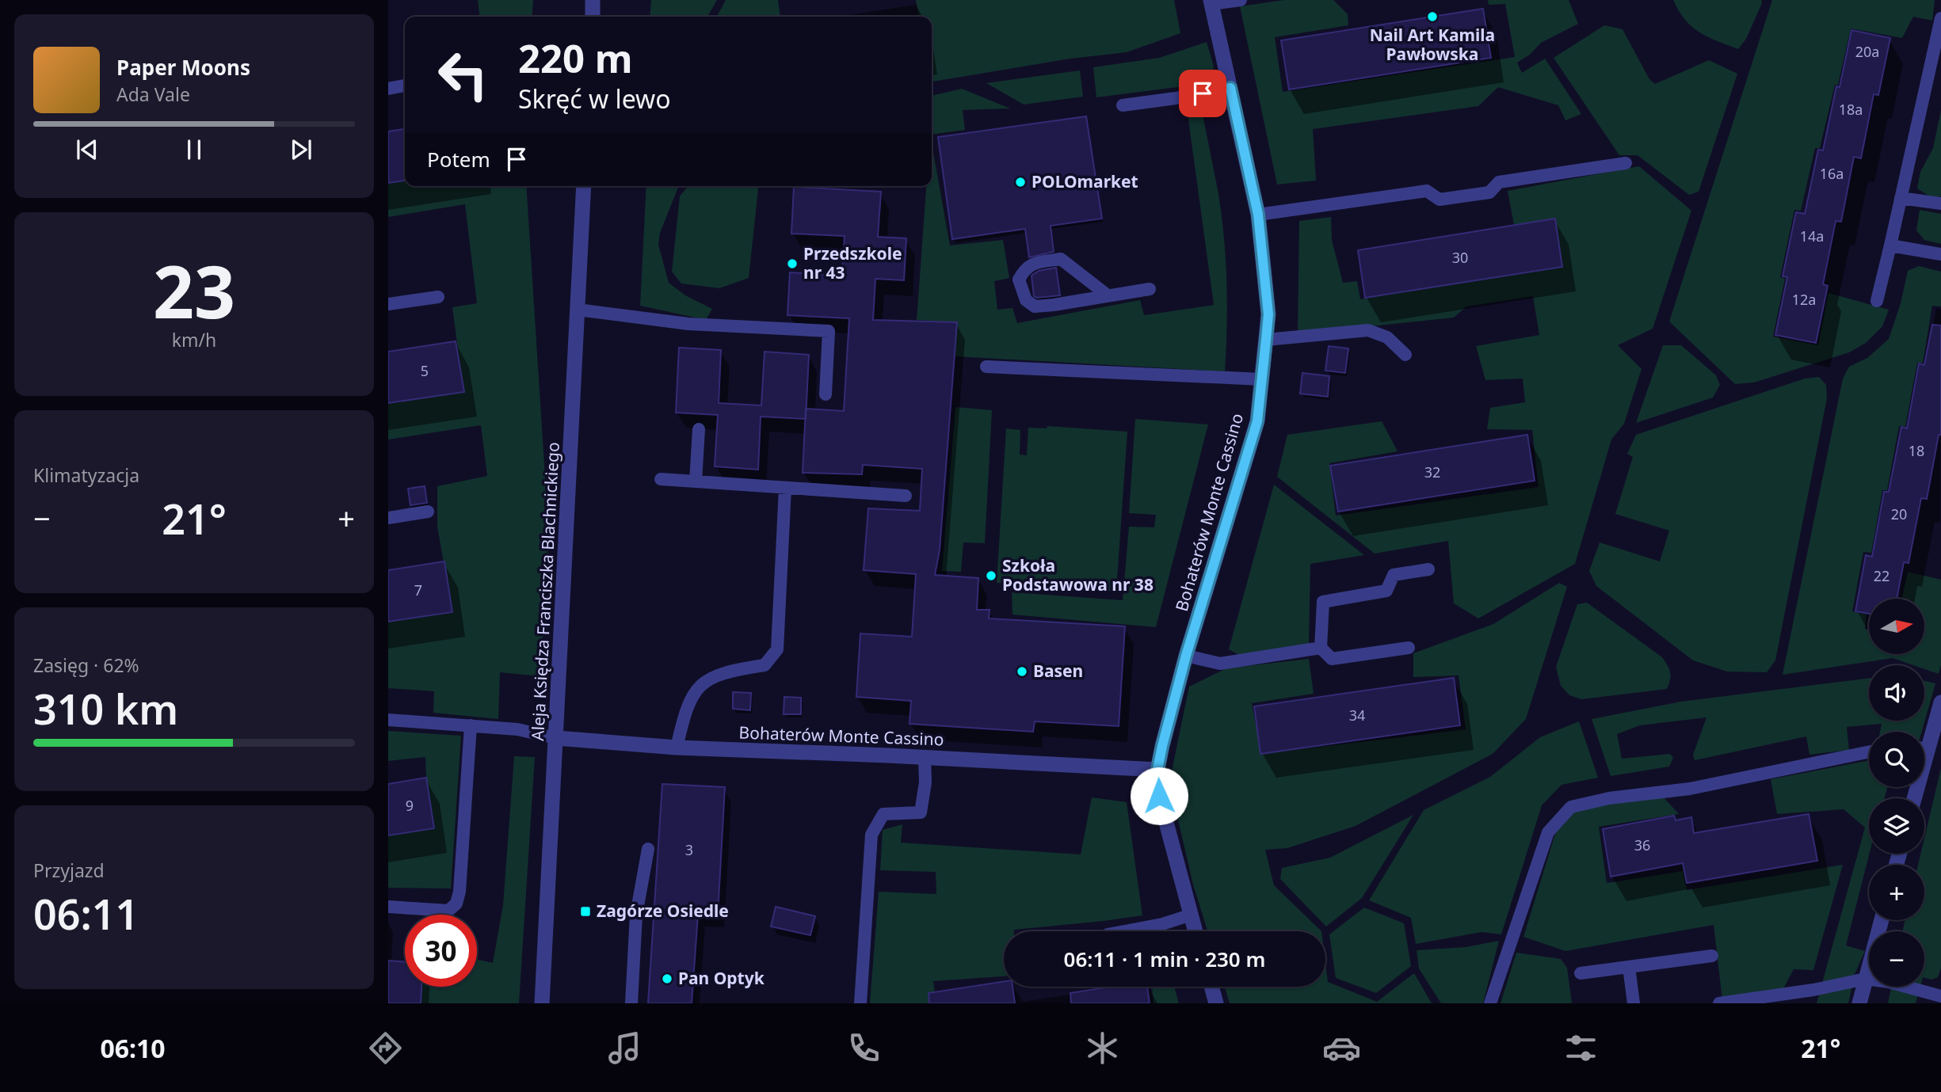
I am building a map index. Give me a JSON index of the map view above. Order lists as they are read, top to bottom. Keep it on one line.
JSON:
{"streets":{"street":["Bohaterów Monte Cassino","Aleja Księdza Franciszka Blachnickiego"]},"crossings":[["Bohaterów Monte Cassino","Aleja Księdza Franciszka Blachnickiego"]],"places":{"other":["Nail Art Kamila Pawłowska","POLOmarket","Przedszkole nr 43","Szkoła Podstawowa nr 38","Basen","Pan Optyk"],"transit":["Zagórze Osiedle"]},"house_numbers":["20a","18a","16a","14a","30","12a","5","18","32","20","22","7","34","9","36","3"],"north":"right","page":{"turn":["220 m","Skręć w lewo"],"song":["Paper Moons","Ada Vale"],"then":"Potem","tile":[["23","km/h"],"Klimatyzacja",["Zasięg · 62%","310 km"],["Przyjazd","06:11"]],"heat":["−","21°","+"],"map_buttons":["+","−"],"limit":"30","trip":"06:11 · 1 min · 230 m","tabs":["06:10","21°"]}}
